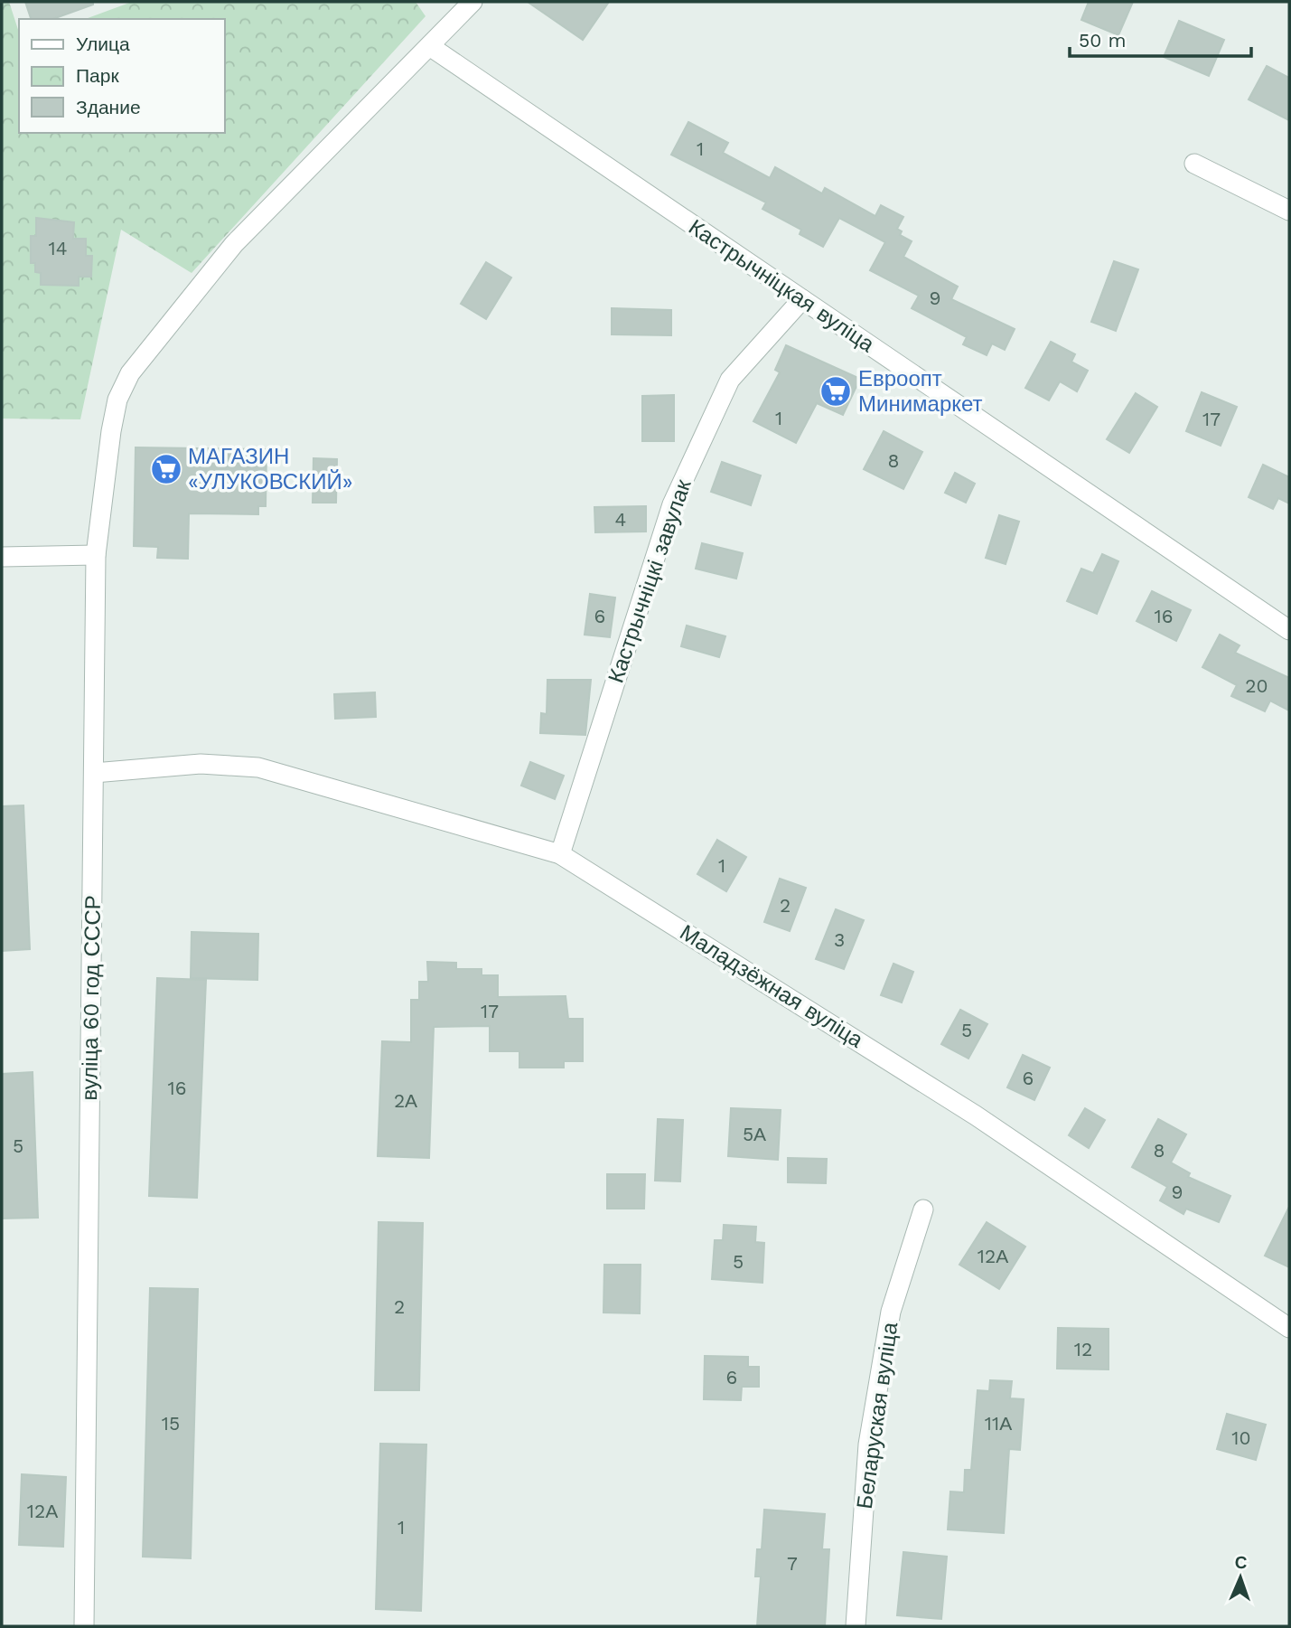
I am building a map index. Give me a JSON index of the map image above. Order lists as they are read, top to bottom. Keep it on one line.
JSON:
{"streets":{"street":["Кастрычніцкая вуліца","Кастрычніцкі завулак","Маладзёжная вуліца","вуліца 60 год СССР","Беларуская вуліца"]},"crossings":[["Кастрычніцкая вуліца","Кастрычніцкі завулак"],["Кастрычніцкая вуліца","вуліца 60 год СССР"],["Кастрычніцкі завулак","Маладзёжная вуліца"],["Маладзёжная вуліца","вуліца 60 год СССР"]],"places":{"supermarket":["Евроопт Минимаркет","МАГАЗИН «УЛУКОВСКИЙ»"]},"house_numbers":["1","14","9","1","17","8","4","6","16","20","1","2","3","17","5","6","16","2А","5А","5","8","9","12А","5","2","12","6","15","11А","10","12А","1","7"],"legend":["Улица","Парк","Здание"],"scale_bar":"50 m","north":"top"}
